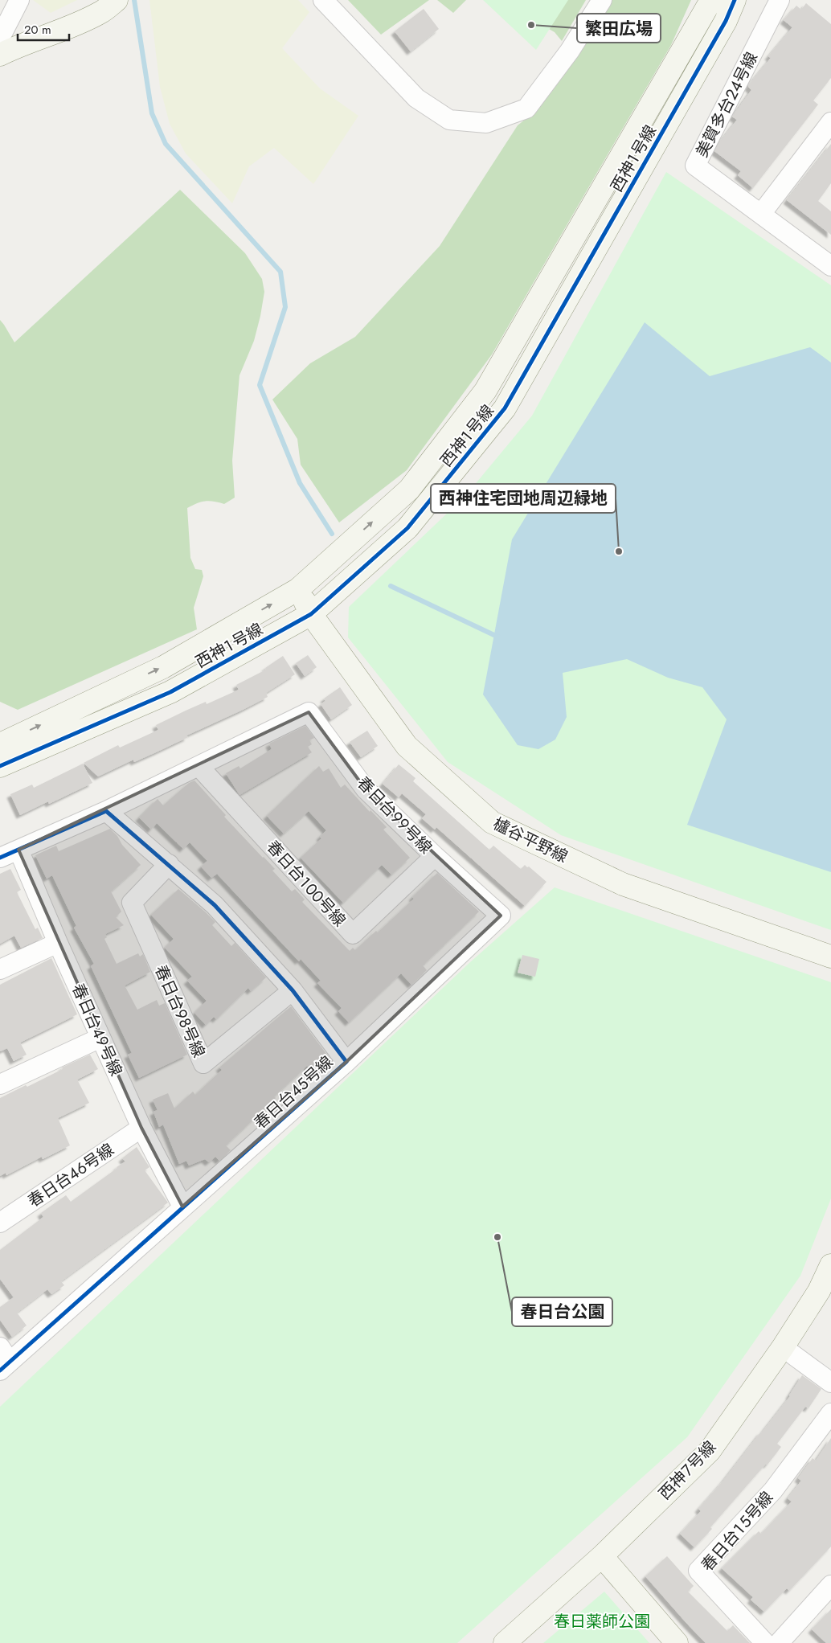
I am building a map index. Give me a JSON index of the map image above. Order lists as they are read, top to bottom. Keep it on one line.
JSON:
{"streets":{"street":["美賀多台２４号線","西神１号線","春日台９９号線","櫨谷平野線","春日台１００号線","春日台９８号線","春日台４９号線","春日台４５号線","春日台４６号線","西神７号線","春日台１５号線"]},"crossings":[["西神１号線","櫨谷平野線"],["春日台９９号線","春日台１００号線"],["春日台９９号線","春日台４５号線"],["春日台９８号線","春日台４５号線"],["春日台４９号線","春日台４５号線"],["春日台４９号線","春日台４６号線"]],"parks":["春日薬師公園"],"places":["繁田広場","西神住宅団地周辺緑地","春日台公園"],"scale_bar":"20 m"}
